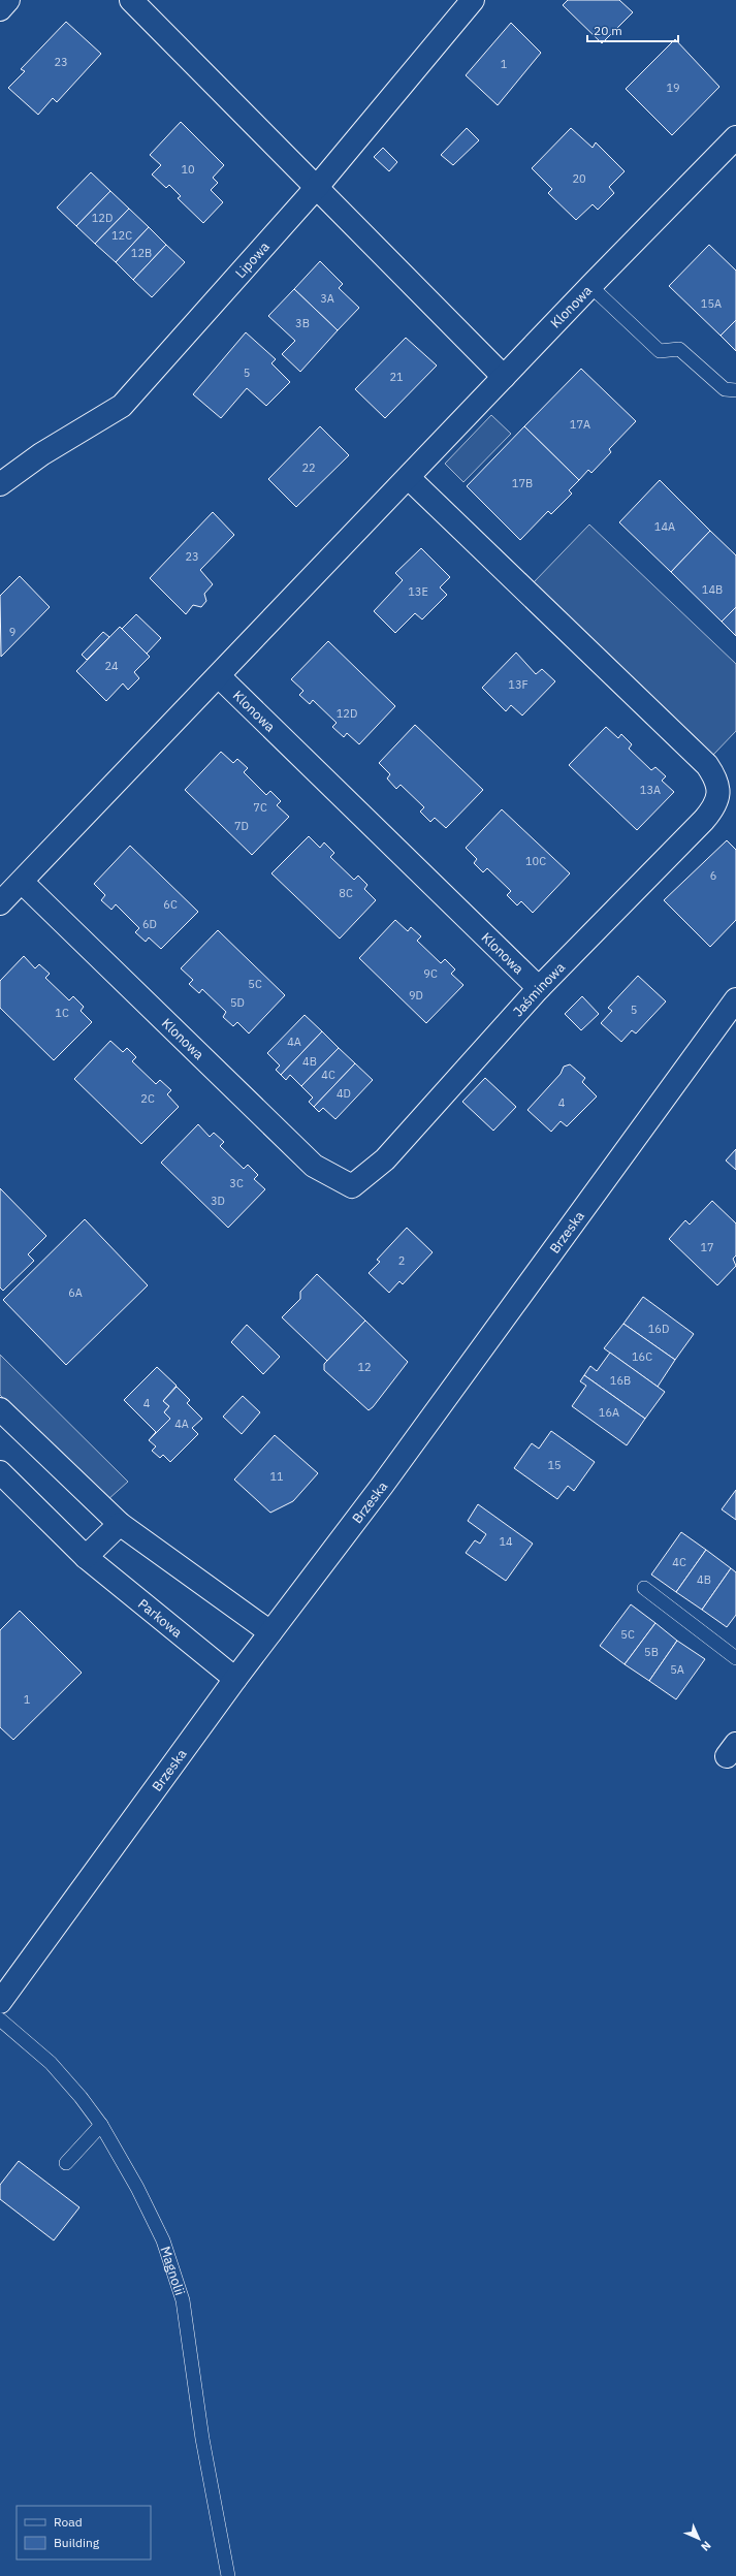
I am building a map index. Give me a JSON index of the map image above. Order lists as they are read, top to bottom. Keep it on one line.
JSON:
{"streets":{"street":["Lipowa","Klonowa","Jaśminowa","Brzeska","Parkowa"],"lane":["Magnolii"]},"crossings":[["Klonowa","Jaśminowa"],["Brzeska","Parkowa"]],"house_numbers":["23","1","19","10","20","12D","12C","12B","3A","15A","3B","5","21","17A","22","17B","14A","23","14B","13E","9","24","13F","12D","13A","7C","7D","10C","6","8C","6C","6D","9C","5C","9D","5D","5","1C","4A","4B","4C","4D","2C","4","3C","3D","17","2","6A","16D","16C","12","16B","4","16A","4A","15","11","14","4C","4B","5C","5B","5A","1"],"legend":["Road","Building"],"scale_bar":"20 m","north":"bottom right"}
